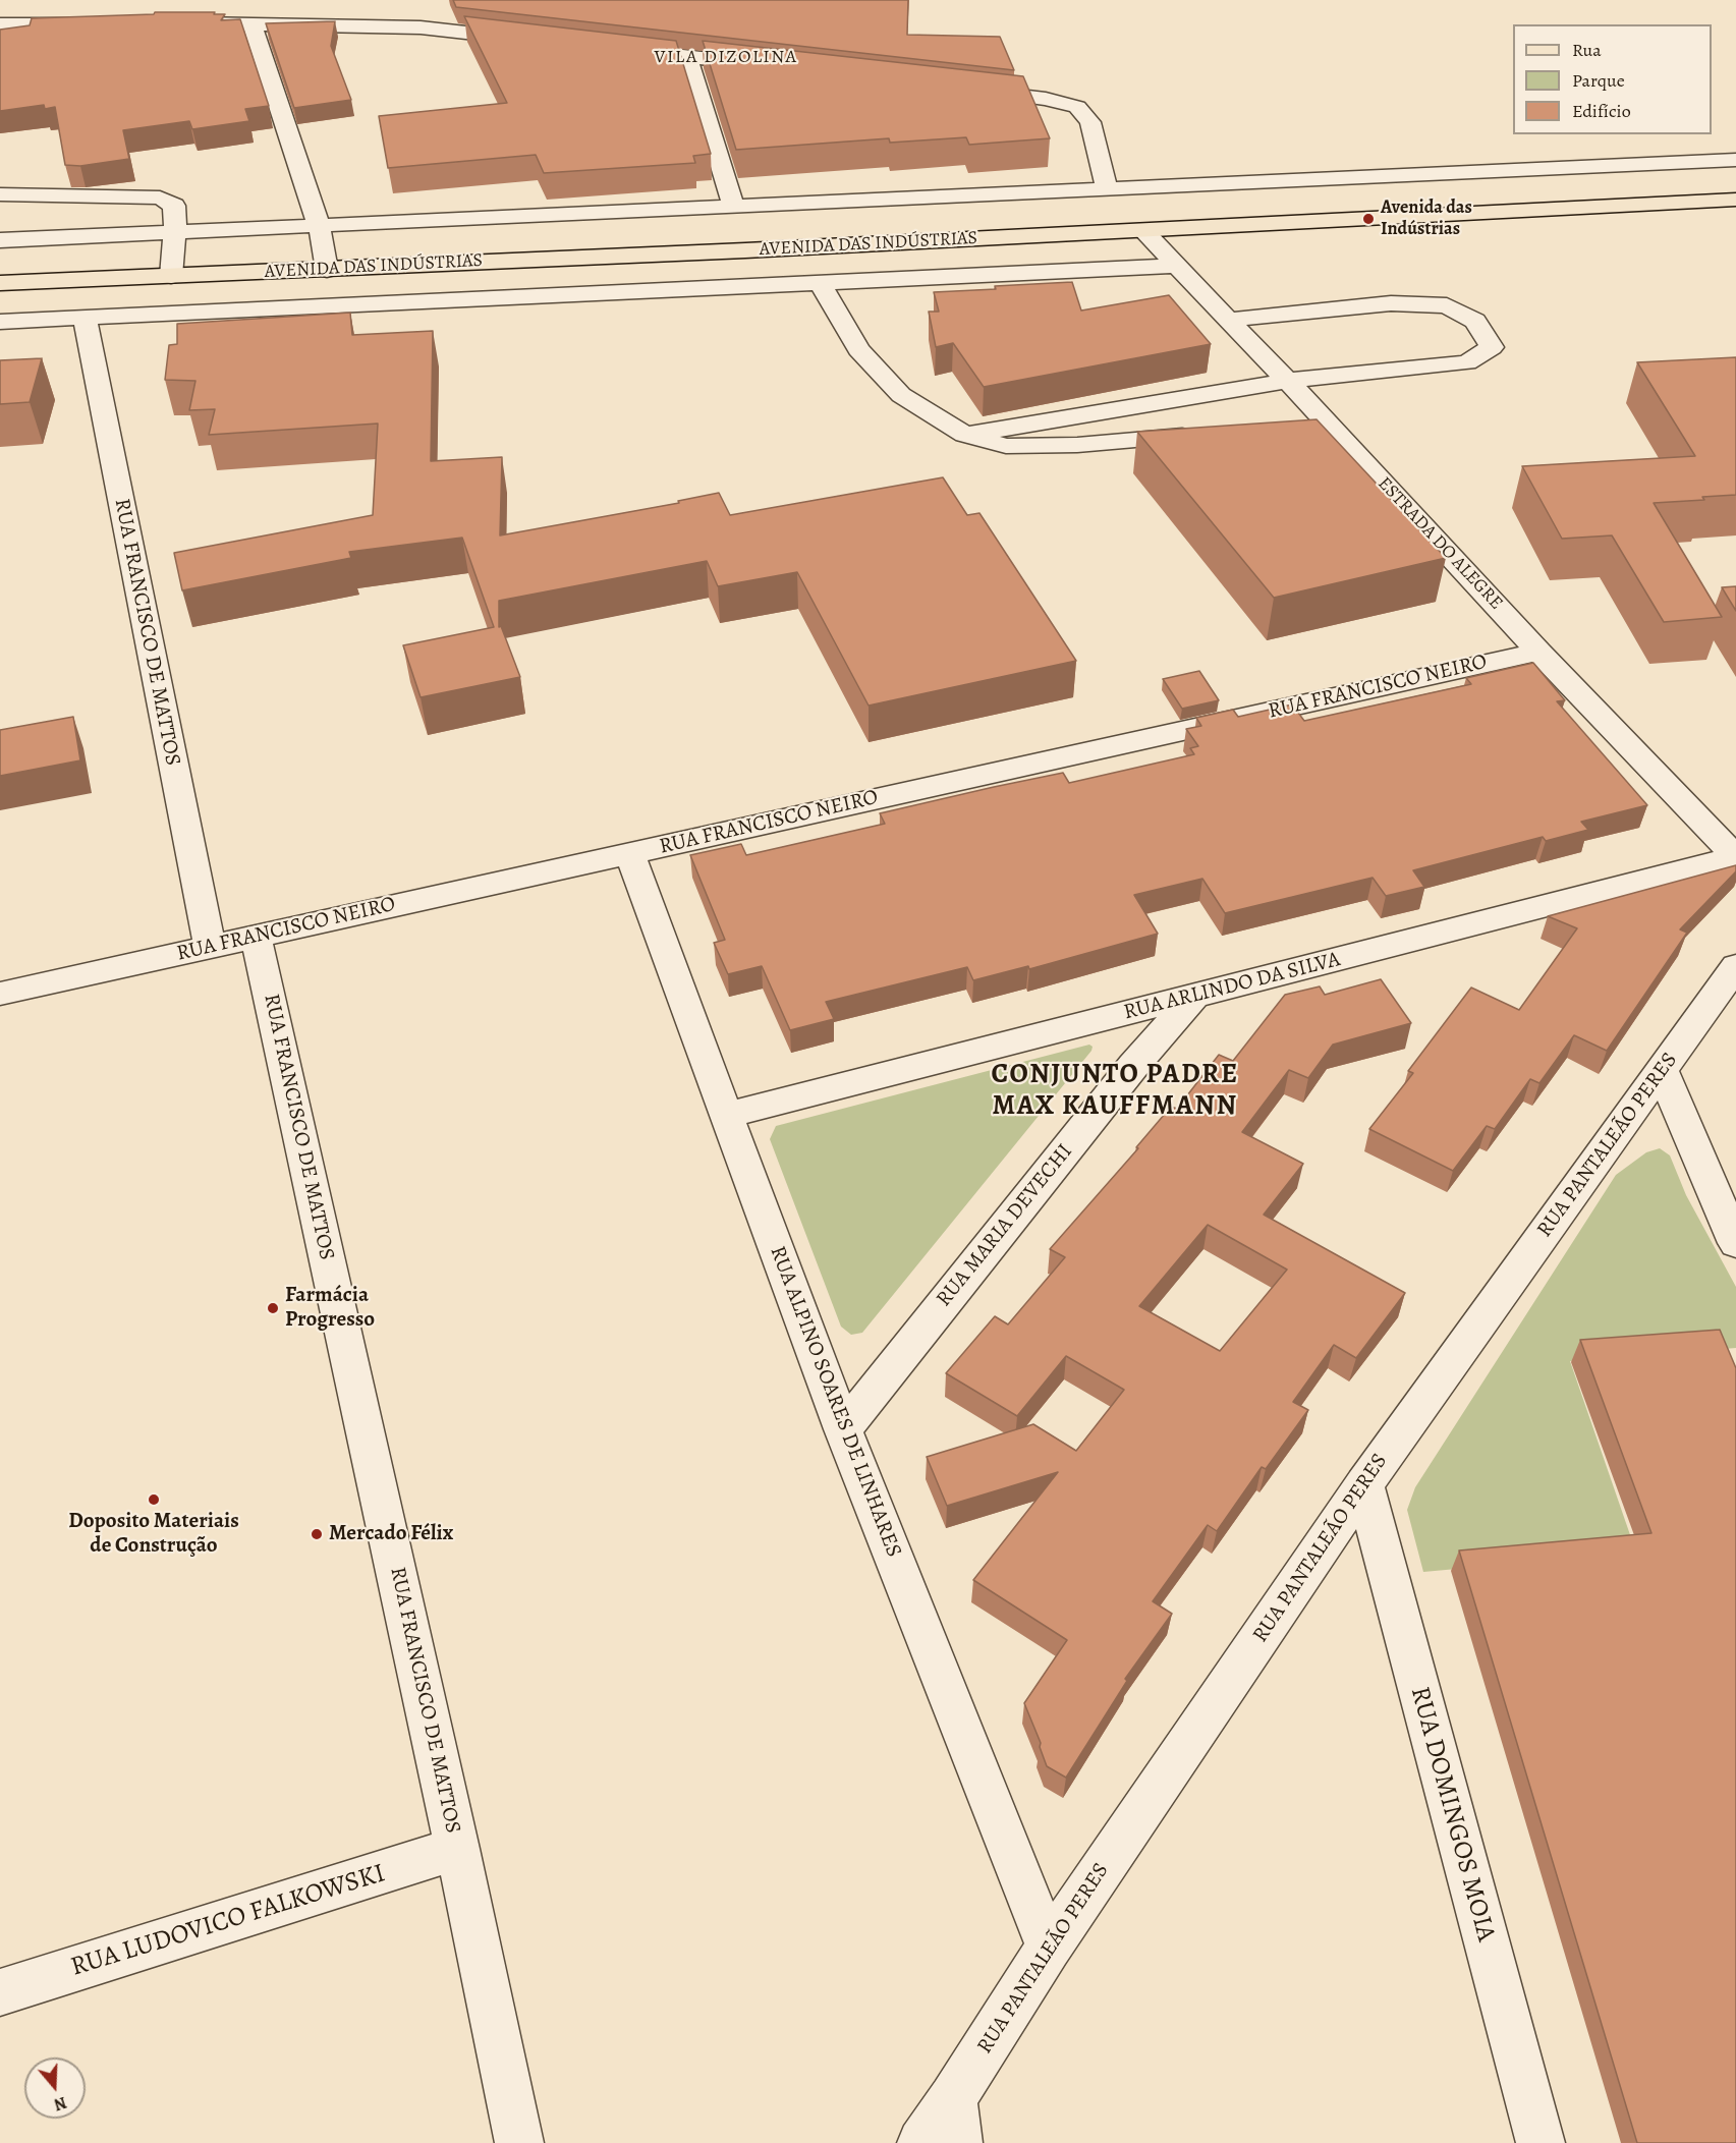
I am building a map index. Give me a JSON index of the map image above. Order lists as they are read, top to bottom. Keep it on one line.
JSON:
{"streets":{"main road":["AVENIDA DAS INDÚSTRIAS"],"street":["ESTRADA DO ALEGRE","RUA FRANCISCO DE MATTOS","RUA FRANCISCO NEIRO","RUA ARLINDO DA SILVA","RUA PANTALEÃO PERES","RUA MARIA DEVECHI","RUA ALPINO SOARES DE LINHARES","RUA DOMINGOS MOIA","RUA LUDOVICO FALKOWSKI"]},"crossings":[["AVENIDA DAS INDÚSTRIAS","ESTRADA DO ALEGRE"],["AVENIDA DAS INDÚSTRIAS","RUA FRANCISCO DE MATTOS"],["ESTRADA DO ALEGRE","RUA FRANCISCO NEIRO"],["ESTRADA DO ALEGRE","RUA ARLINDO DA SILVA"],["RUA FRANCISCO DE MATTOS","RUA FRANCISCO NEIRO"],["RUA FRANCISCO DE MATTOS","RUA LUDOVICO FALKOWSKI"],["RUA FRANCISCO NEIRO","RUA ALPINO SOARES DE LINHARES"],["RUA ARLINDO DA SILVA","RUA MARIA DEVECHI"],["RUA ARLINDO DA SILVA","RUA ALPINO SOARES DE LINHARES"],["RUA PANTALEÃO PERES","RUA ALPINO SOARES DE LINHARES"],["RUA PANTALEÃO PERES","RUA DOMINGOS MOIA"],["RUA MARIA DEVECHI","RUA ALPINO SOARES DE LINHARES"]],"districts":["VILA DIZOLINA","CONJUNTO PADRE MAX KAUFFMANN"],"places":["Avenida das Indústrias","Farmácia Progresso","Doposito Materiais de Construção","Mercado Félix"],"legend":["Rua","Parque","Edifício"],"north":"bottom"}
